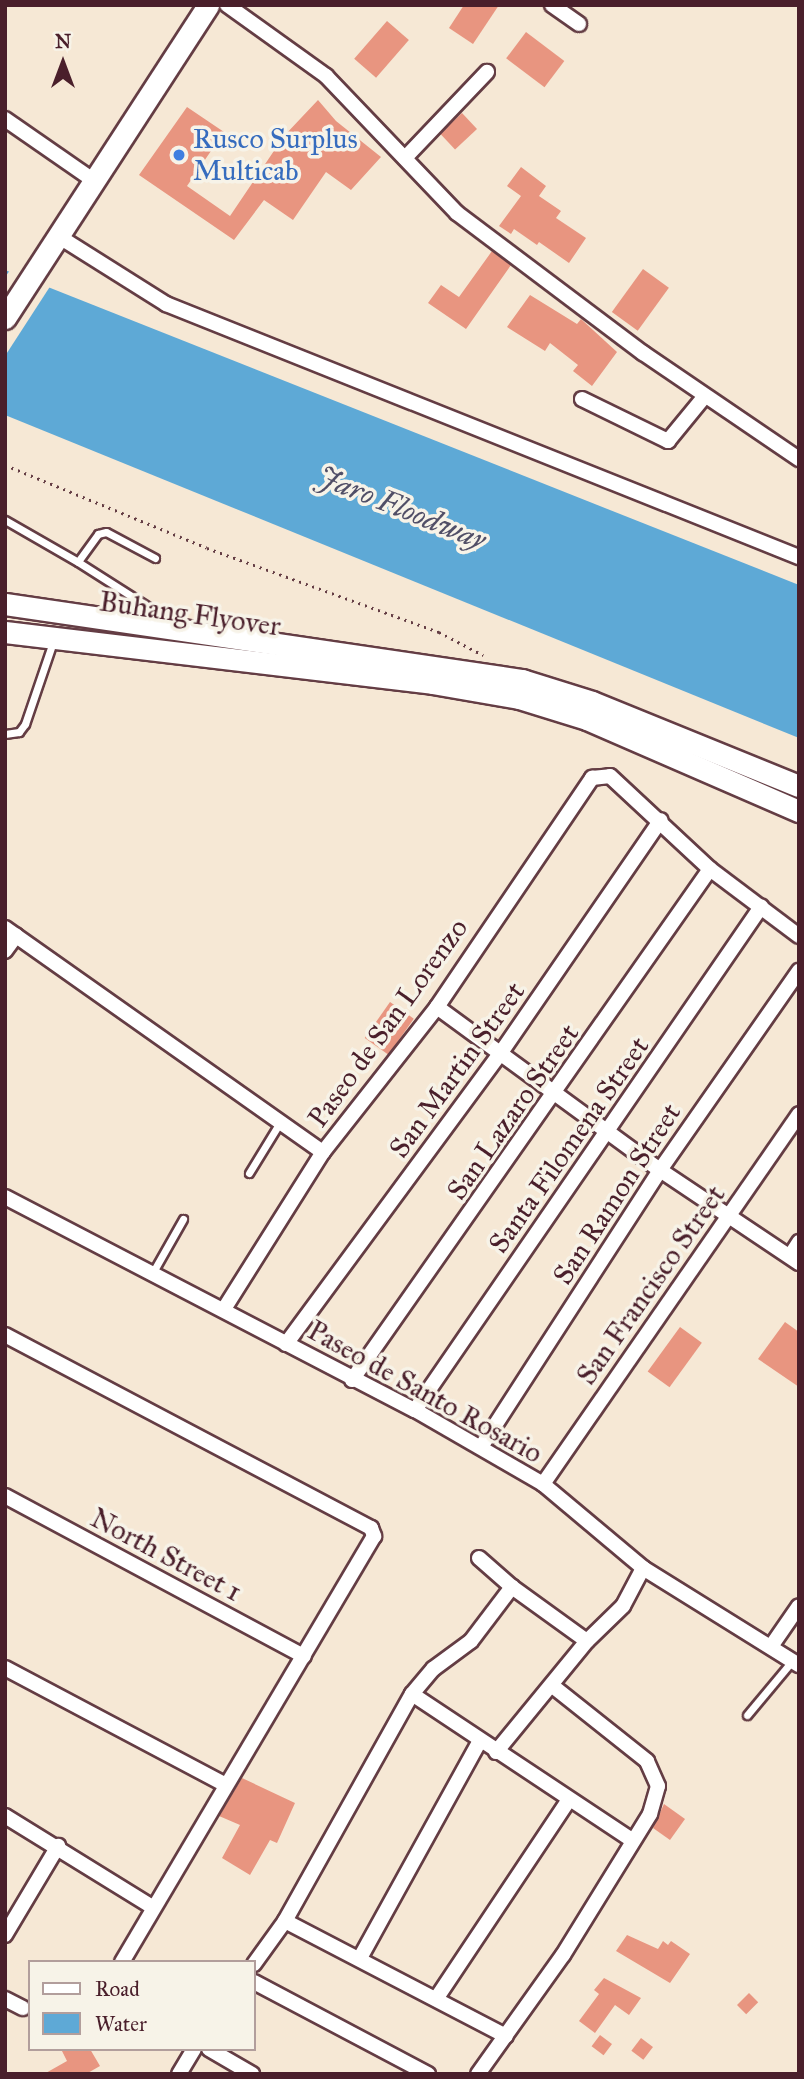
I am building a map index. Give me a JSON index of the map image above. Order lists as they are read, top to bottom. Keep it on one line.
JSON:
{"streets":{"main road":["Buhang Flyover"],"street":["Paseo de San Lorenzo","San Martin Street","San Lazaro Street","Santa Filomena Street","San Ramon Street","San Francisco Street","Paseo de Santo Rosario","North Street 1"]},"crossings":[["Paseo de San Lorenzo","San Martin Street"],["Paseo de San Lorenzo","Paseo de Santo Rosario"],["San Martin Street","Paseo de Santo Rosario"],["San Lazaro Street","Paseo de Santo Rosario"],["Santa Filomena Street","Paseo de Santo Rosario"],["San Ramon Street","Paseo de Santo Rosario"],["San Francisco Street","Paseo de Santo Rosario"]],"water":["Jaro Floodway"],"places":["Rusco Surplus Multicab"],"legend":["Road","Water"],"north":"top"}
